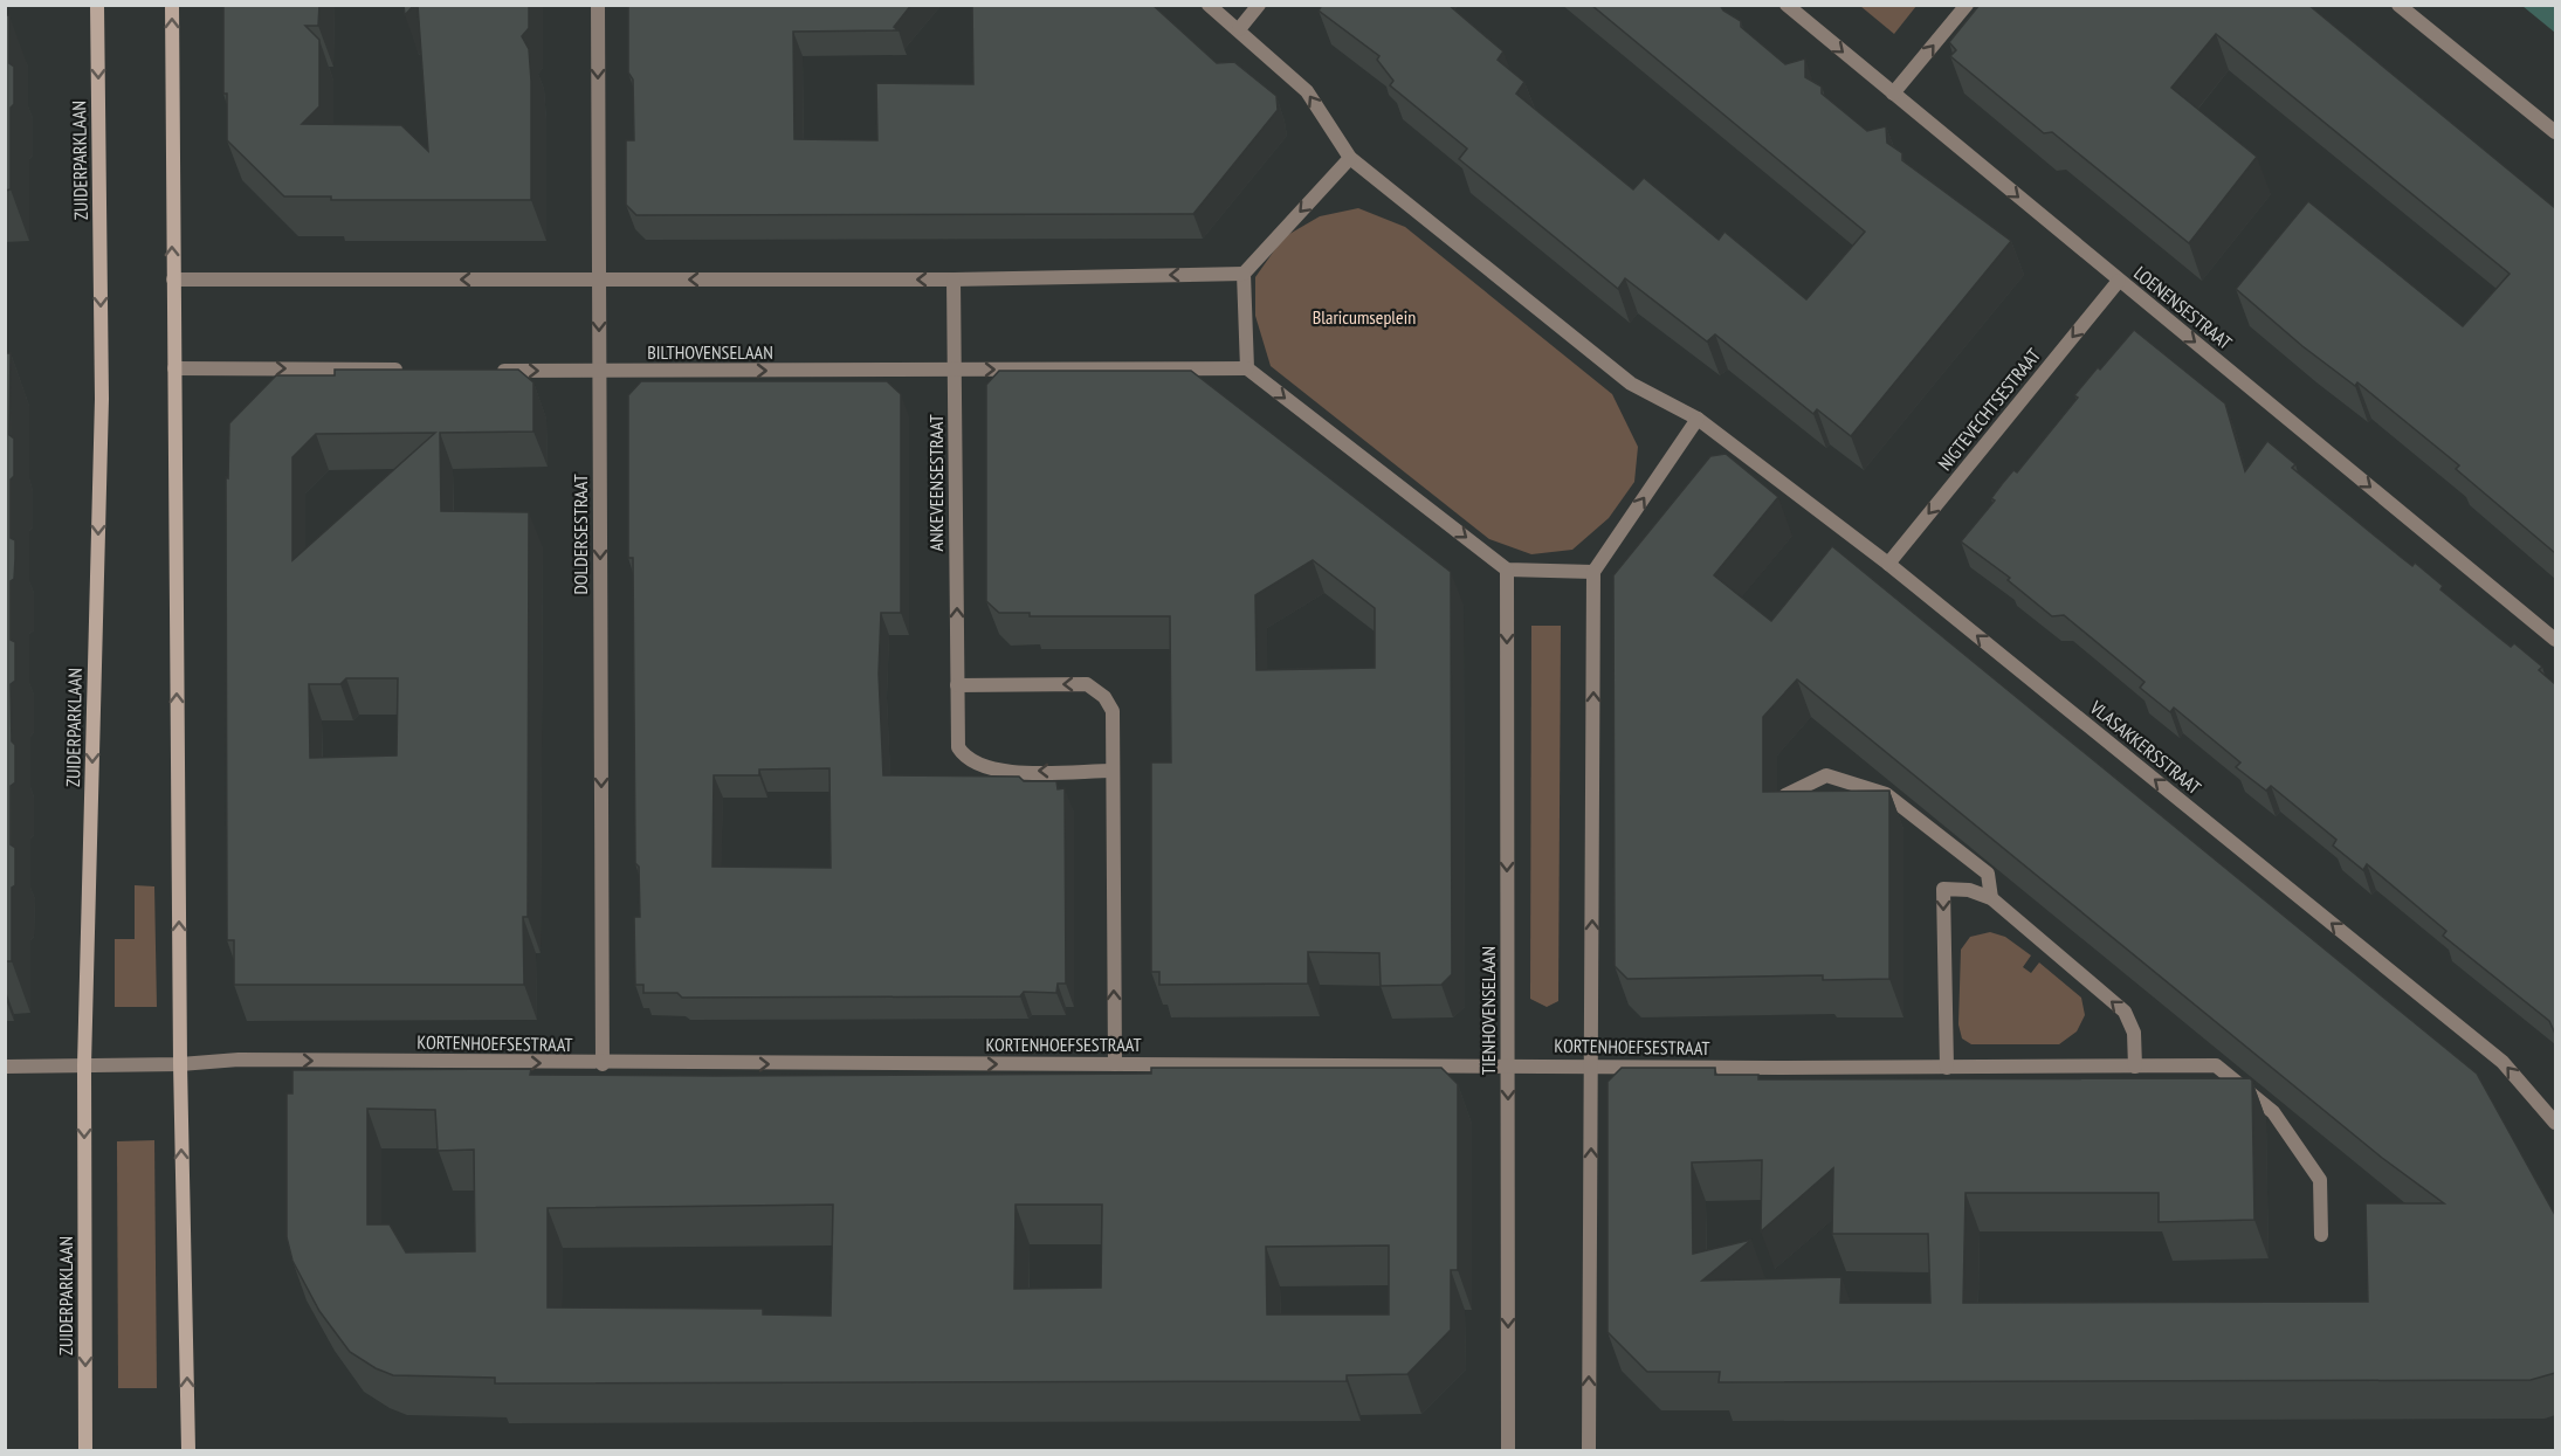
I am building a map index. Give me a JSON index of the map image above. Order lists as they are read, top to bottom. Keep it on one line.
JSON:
{"streets":{"main road":["ZUIDERPARKLAAN"],"street":["LOENENSESTRAAT","BILTHOVENSELAAN","NIGTEVECHTSESTRAAT","ANKEVEENSESTRAAT","DOLDERSESTRAAT","VLASAKKERSSTRAAT","TIENHOVENSELAAN","KORTENHOEFSESTRAAT"]},"crossings":[["ZUIDERPARKLAAN","KORTENHOEFSESTRAAT"],["LOENENSESTRAAT","NIGTEVECHTSESTRAAT"],["BILTHOVENSELAAN","ANKEVEENSESTRAAT"],["BILTHOVENSELAAN","DOLDERSESTRAAT"],["NIGTEVECHTSESTRAAT","VLASAKKERSSTRAAT"],["DOLDERSESTRAAT","KORTENHOEFSESTRAAT"],["TIENHOVENSELAAN","KORTENHOEFSESTRAAT"]],"one_way":["LOENENSESTRAAT","NIGTEVECHTSESTRAAT","DOLDERSESTRAAT","VLASAKKERSSTRAAT","KORTENHOEFSESTRAAT"],"parks":["Blaricumseplein"]}
